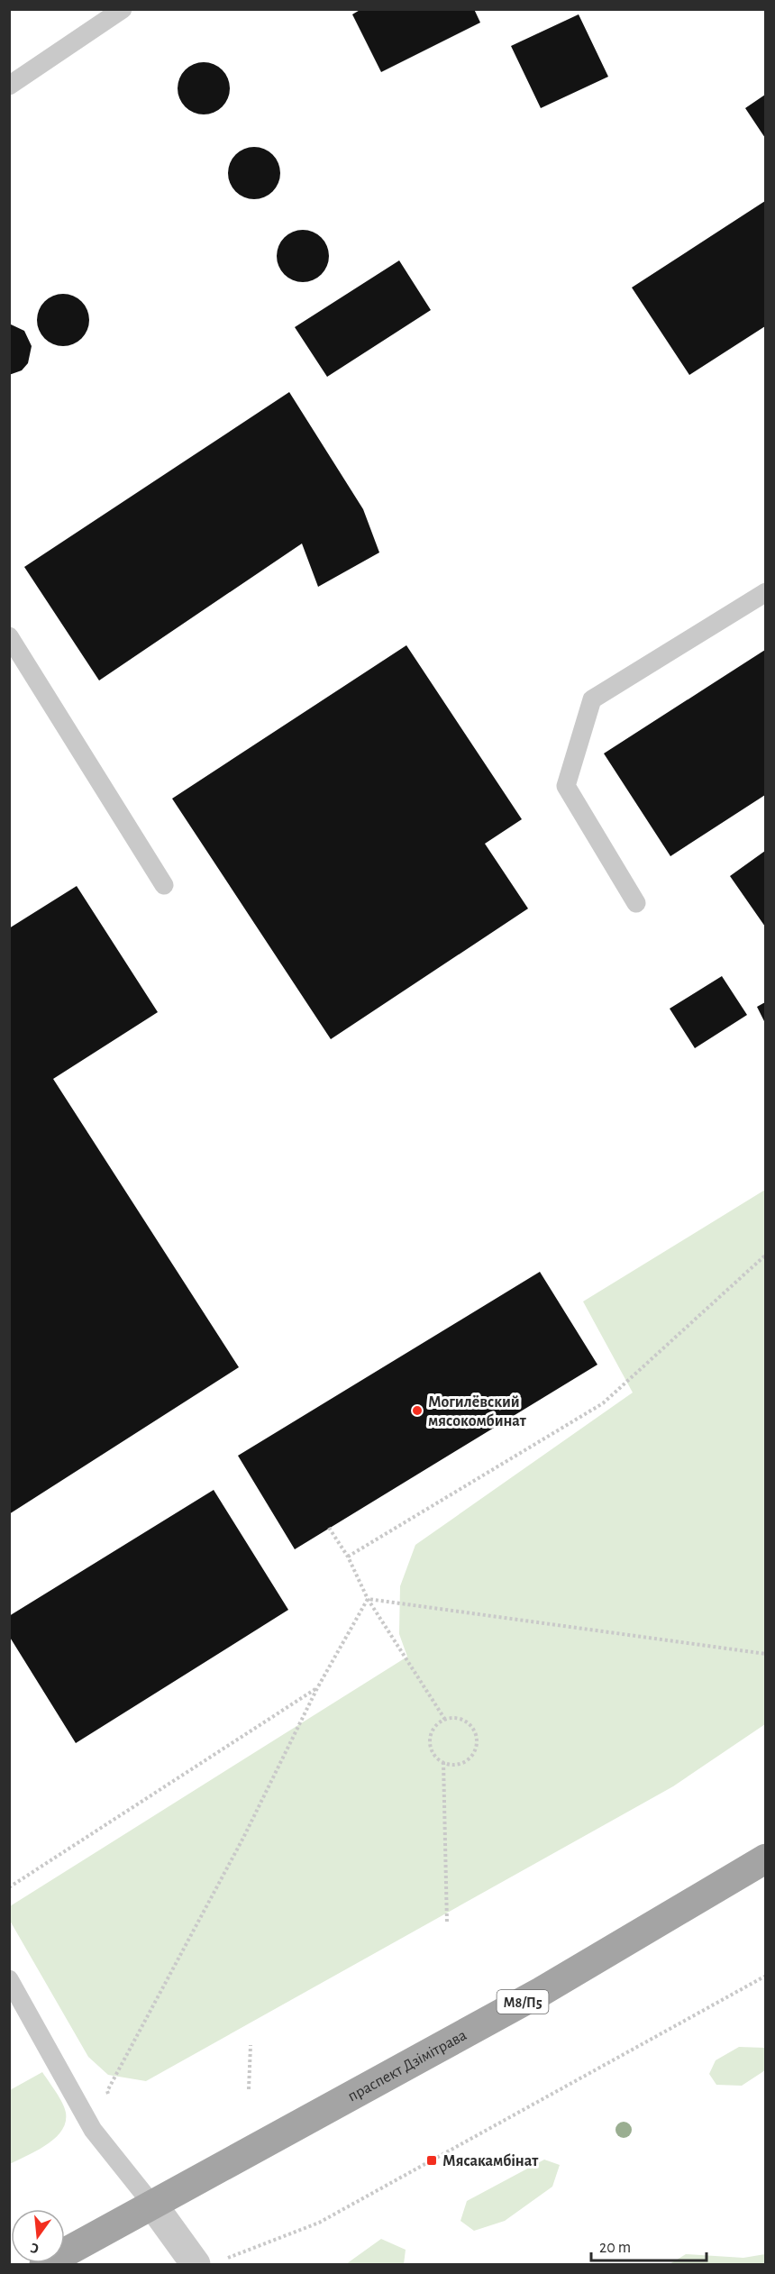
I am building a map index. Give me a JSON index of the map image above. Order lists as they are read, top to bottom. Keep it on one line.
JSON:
{"streets":{"main road":["М8/П5","праспект Дзімітрава"]},"places":{"other":["Могилёвский мясокомбинат"],"transit":["Мясакамбінат"]},"scale_bar":"20 m","north":"bottom"}
